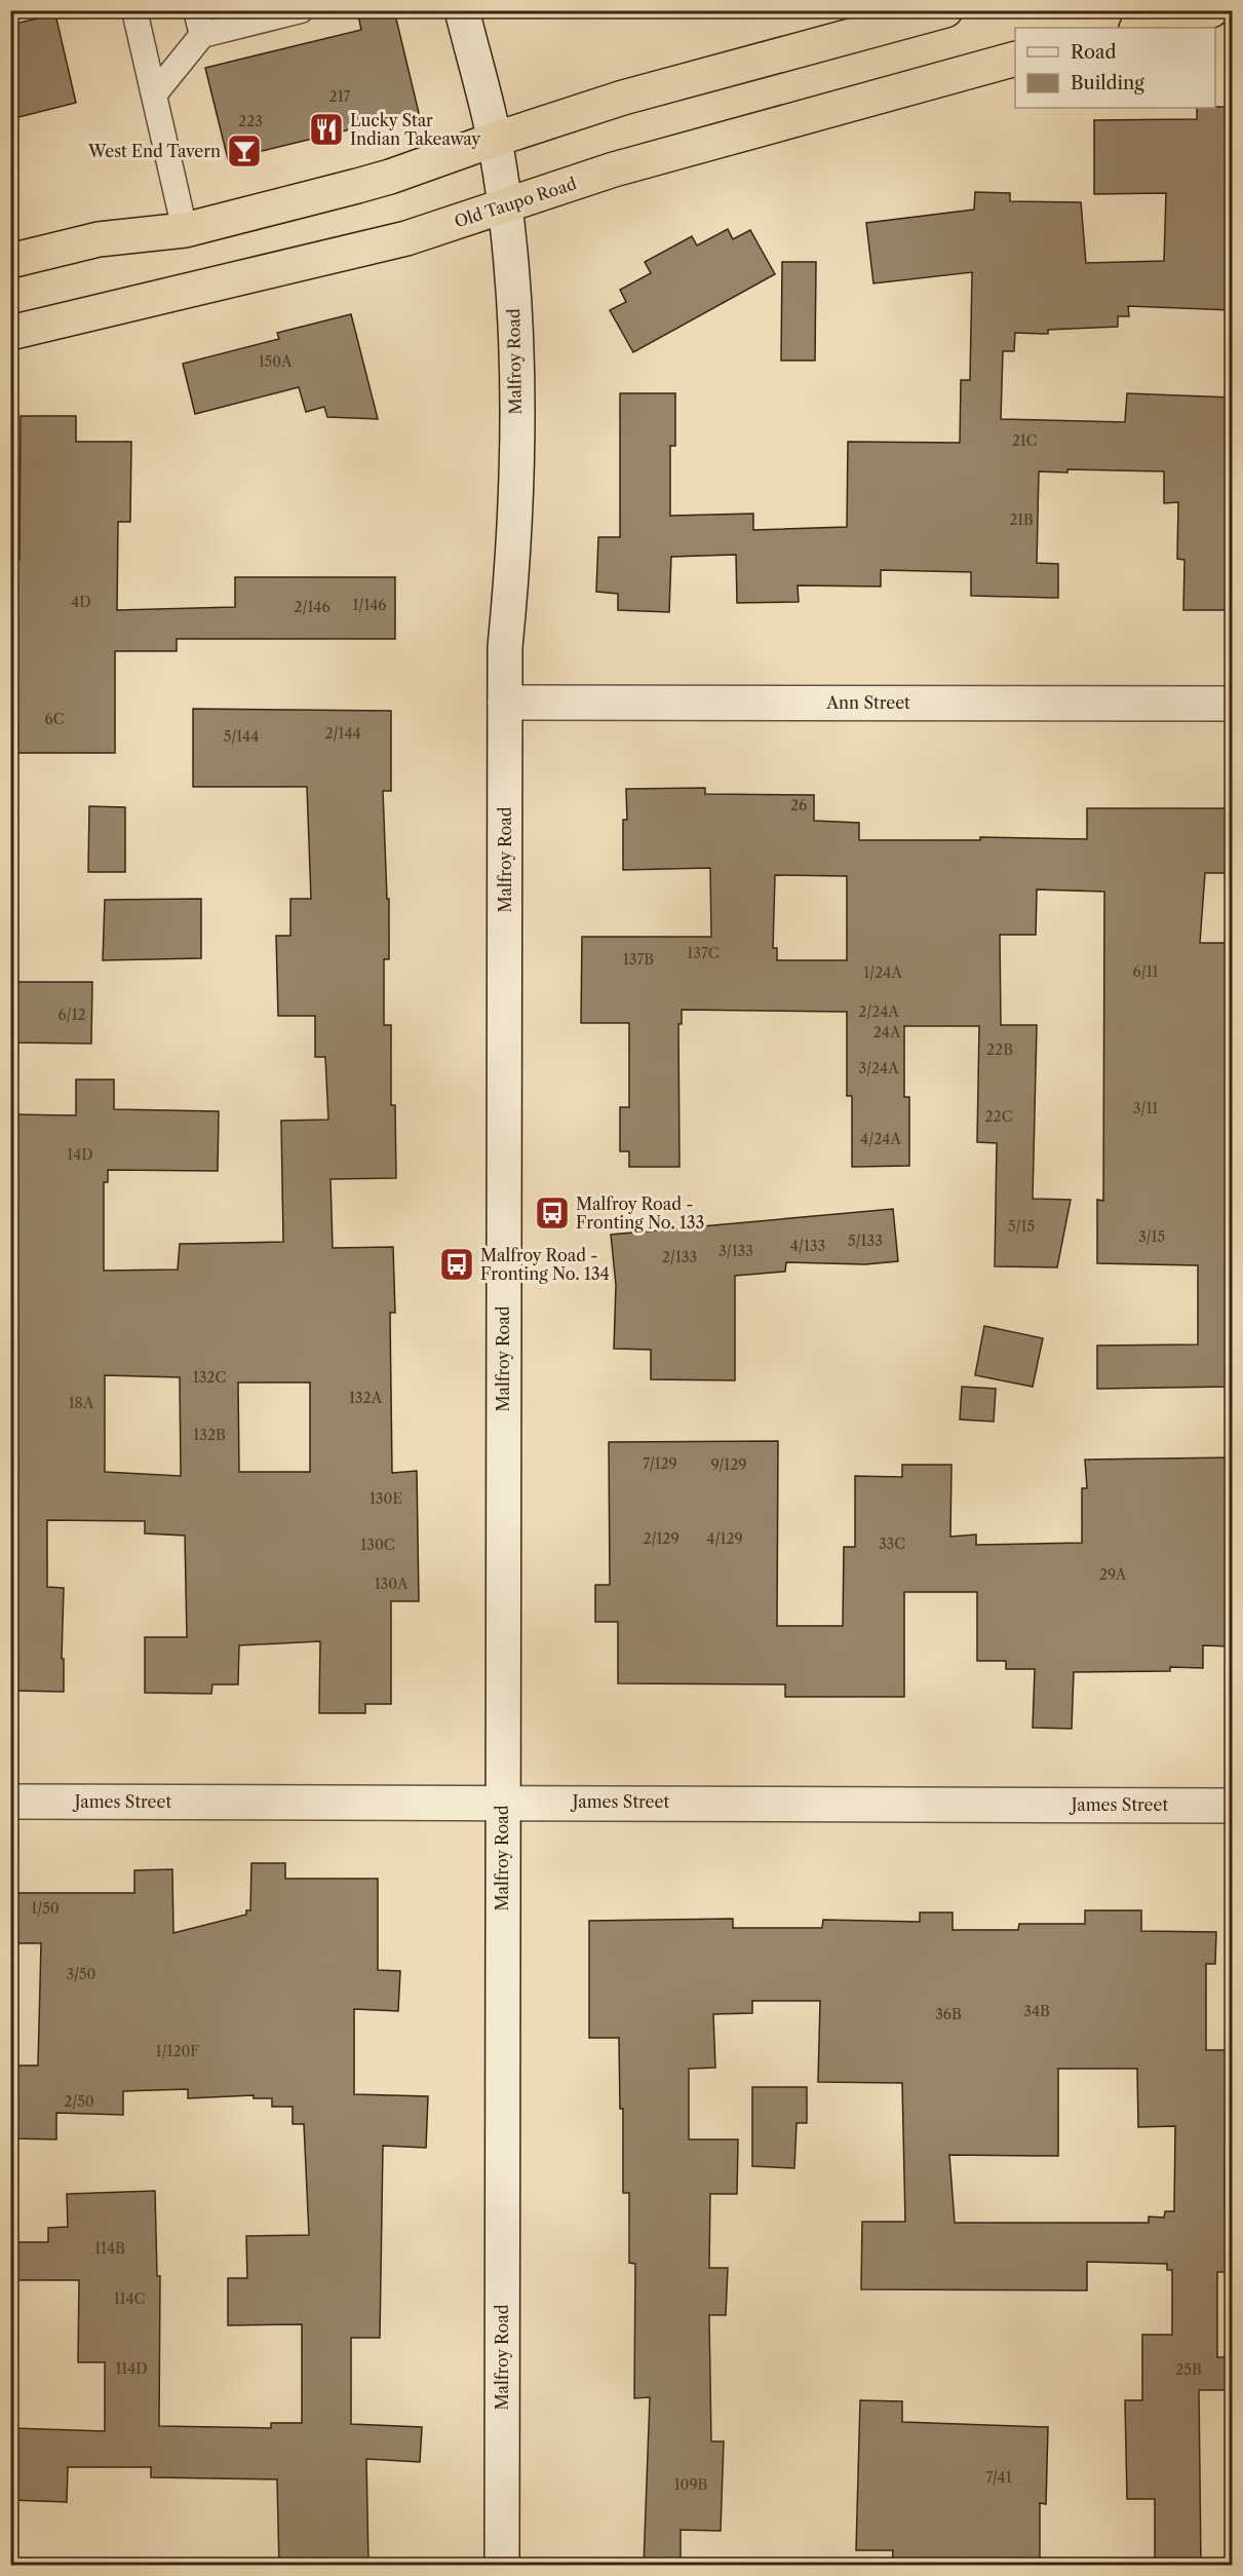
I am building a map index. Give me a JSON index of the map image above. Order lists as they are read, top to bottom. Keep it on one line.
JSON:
{"streets":{"highway":["Old Taupo Road"],"main road":["Malfroy Road","Ann Street","James Street"]},"crossings":[["Old Taupo Road","Malfroy Road"],["Malfroy Road","Ann Street"],["Malfroy Road","James Street"]],"places":{"restaurant":["Lucky Star Indian Takeaway"],"bar":["West End Tavern"],"bus stop":["Malfroy Road - Fronting No. 133","Malfroy Road - Fronting No. 134"]},"house_numbers":["217","223","150A","21C","21B","4D","1/146","2/146","6C","2/144","5/144","26","137C","137B","6/11","1/24A","2/24A","6/12","24A","22B","3/24A","3/11","22C","4/24A","14D","5/15","3/15","5/133","4/133","3/133","2/133","132C","132A","18A","132B","7/129","9/129","130E","2/129","4/129","33C","130C","29A","130A","1/50","3/50","34B","36B","1/120F","2/50","114B","114C","114D","25B","7/41","109B"],"legend":["Road","Building"]}
